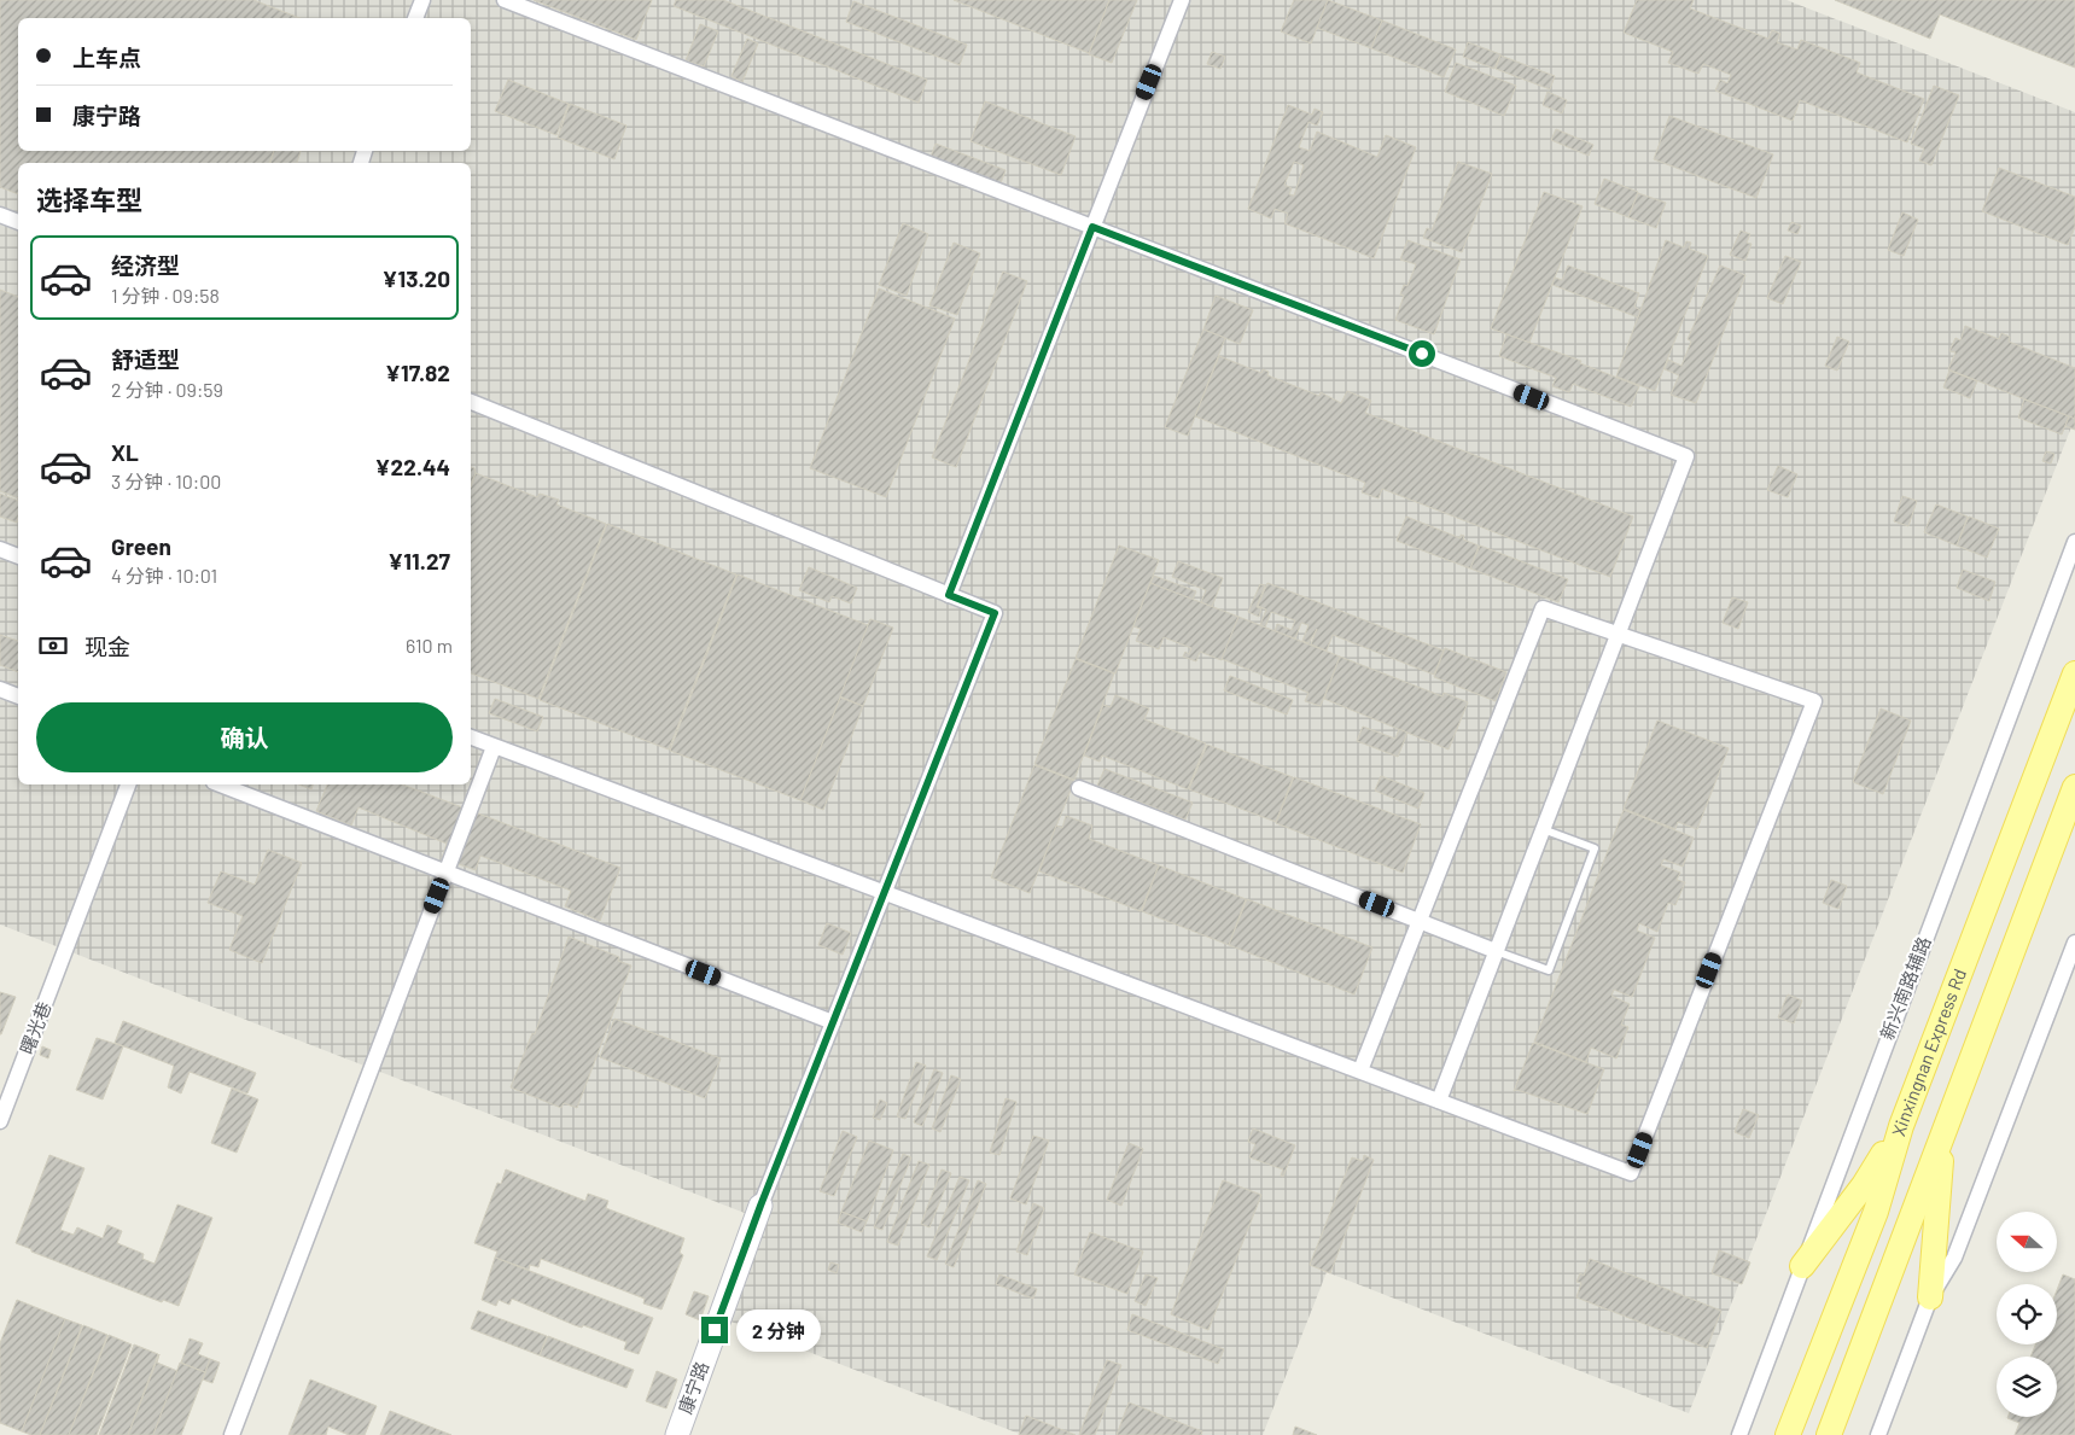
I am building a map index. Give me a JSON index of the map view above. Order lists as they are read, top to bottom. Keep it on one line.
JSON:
{"streets":{"main road":["Xinxingnan Express Rd"],"street":["新兴南路辅路","曙光巷","康宁路"]},"north":"left","page":{"banner":["上车点","康宁路"],"heading":"选择车型","list":[{"name":"经济型","note":"1 分钟 · 09:58","value":"¥13.20"},{"name":"舒适型","note":"2 分钟 · 09:59","value":"¥17.82"},{"name":"XL","note":"3 分钟 · 10:00","value":"¥22.44"},{"name":"Green","note":"4 分钟 · 10:01","value":"¥11.27"}],"pay":["现金","610 m"],"buttons":"确认","bubble":"2 分钟"}}
